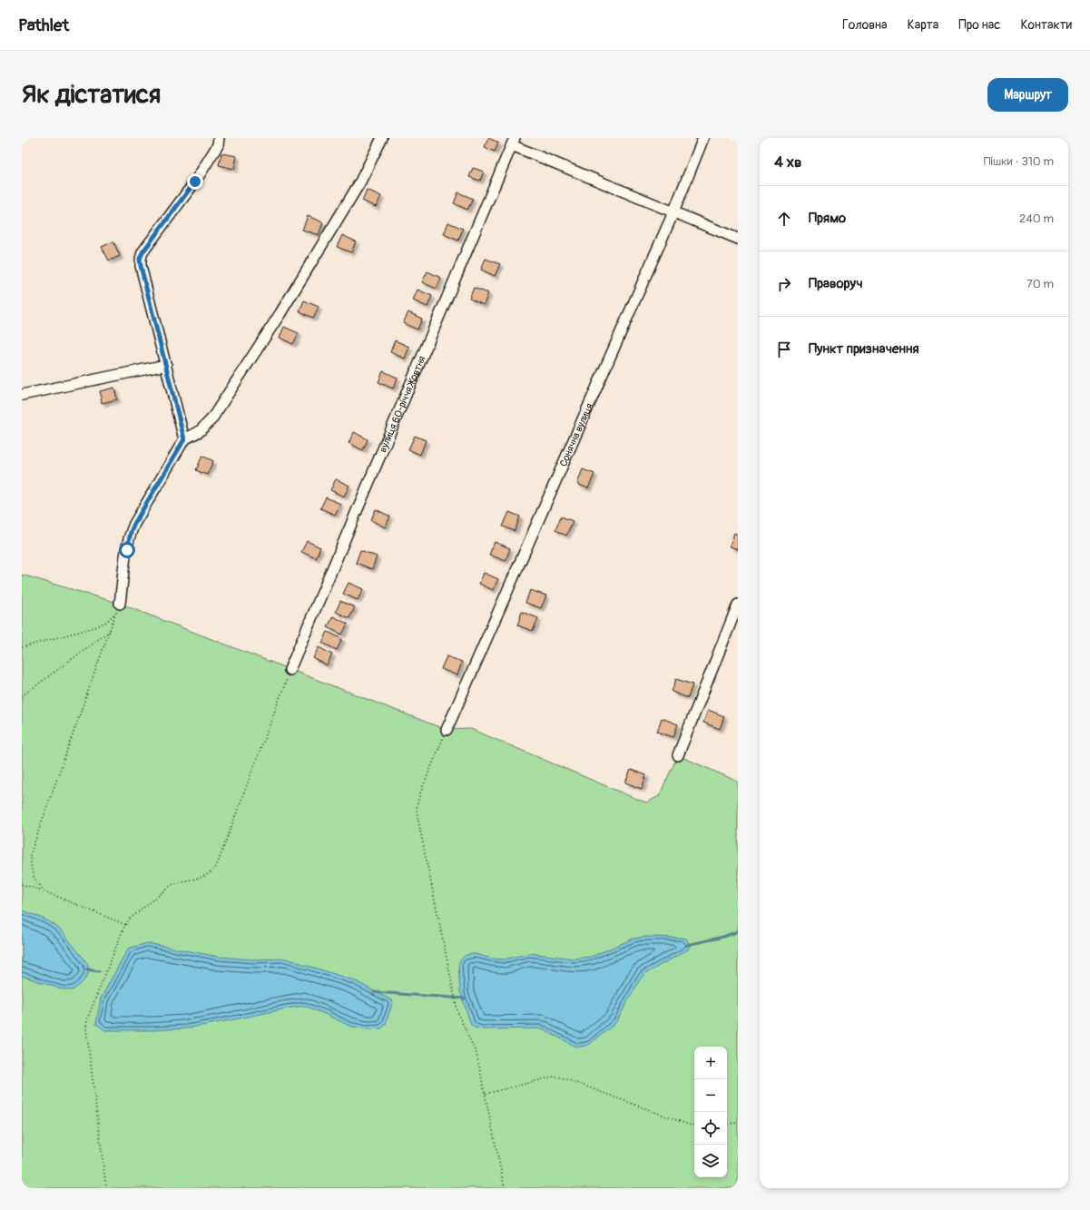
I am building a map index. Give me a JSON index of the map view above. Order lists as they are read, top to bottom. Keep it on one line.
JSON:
{"streets":{"street":["вулиця 60-річчя Жовтня","Сонячна вулиця"]},"page":{"header":"Pathlet","nav":["Головна","Карта","Про нас","Контакти"],"buttons":"Маршрут","title":"Як дістатися","heading":["4 хв","Пішки · 310 m"],"list":[["Прямо","240 m"],["Праворуч","70 m"],"Пункт призначення"],"map_buttons":["+","−"]}}
